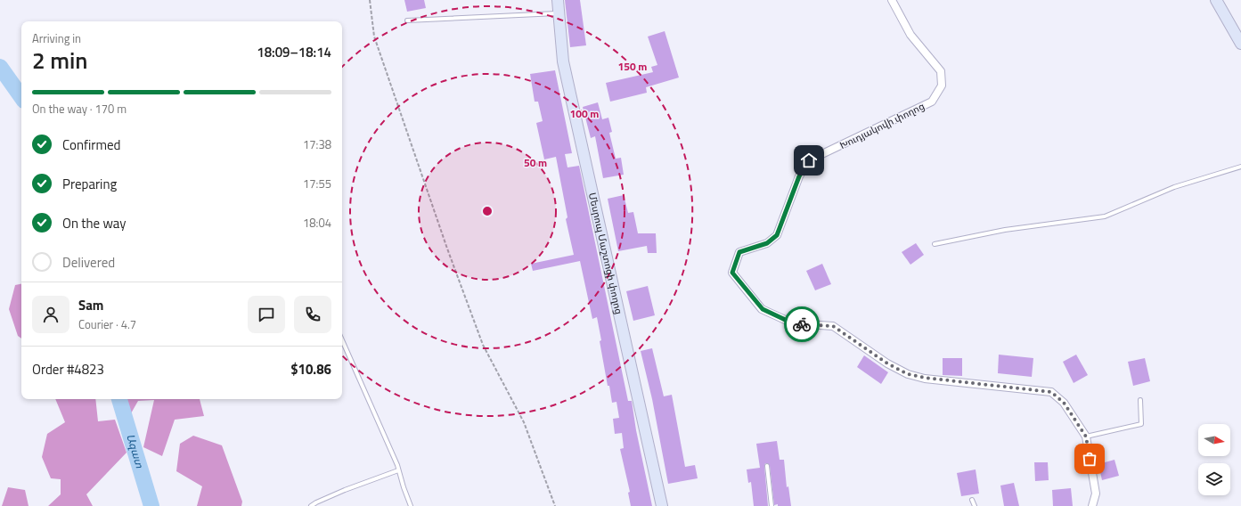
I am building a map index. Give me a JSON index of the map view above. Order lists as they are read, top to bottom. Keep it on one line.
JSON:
{"streets":{"street":["Խուդյակովի փողոց","Մեսրոպ Մաշտոցի փողոց"]},"water":["Ազատ"],"north":"right","page":{"heading":["2 min","Arriving in","18:09–18:14"],"panel":["Sam","Courier · 4.7","Order #4823","$10.86"],"bar":"On the way · 170 m","list":[["Confirmed","17:38"],["Preparing","17:55"],["On the way","18:04"],"Delivered"]},"rings":["150 m","100 m","50 m"]}
